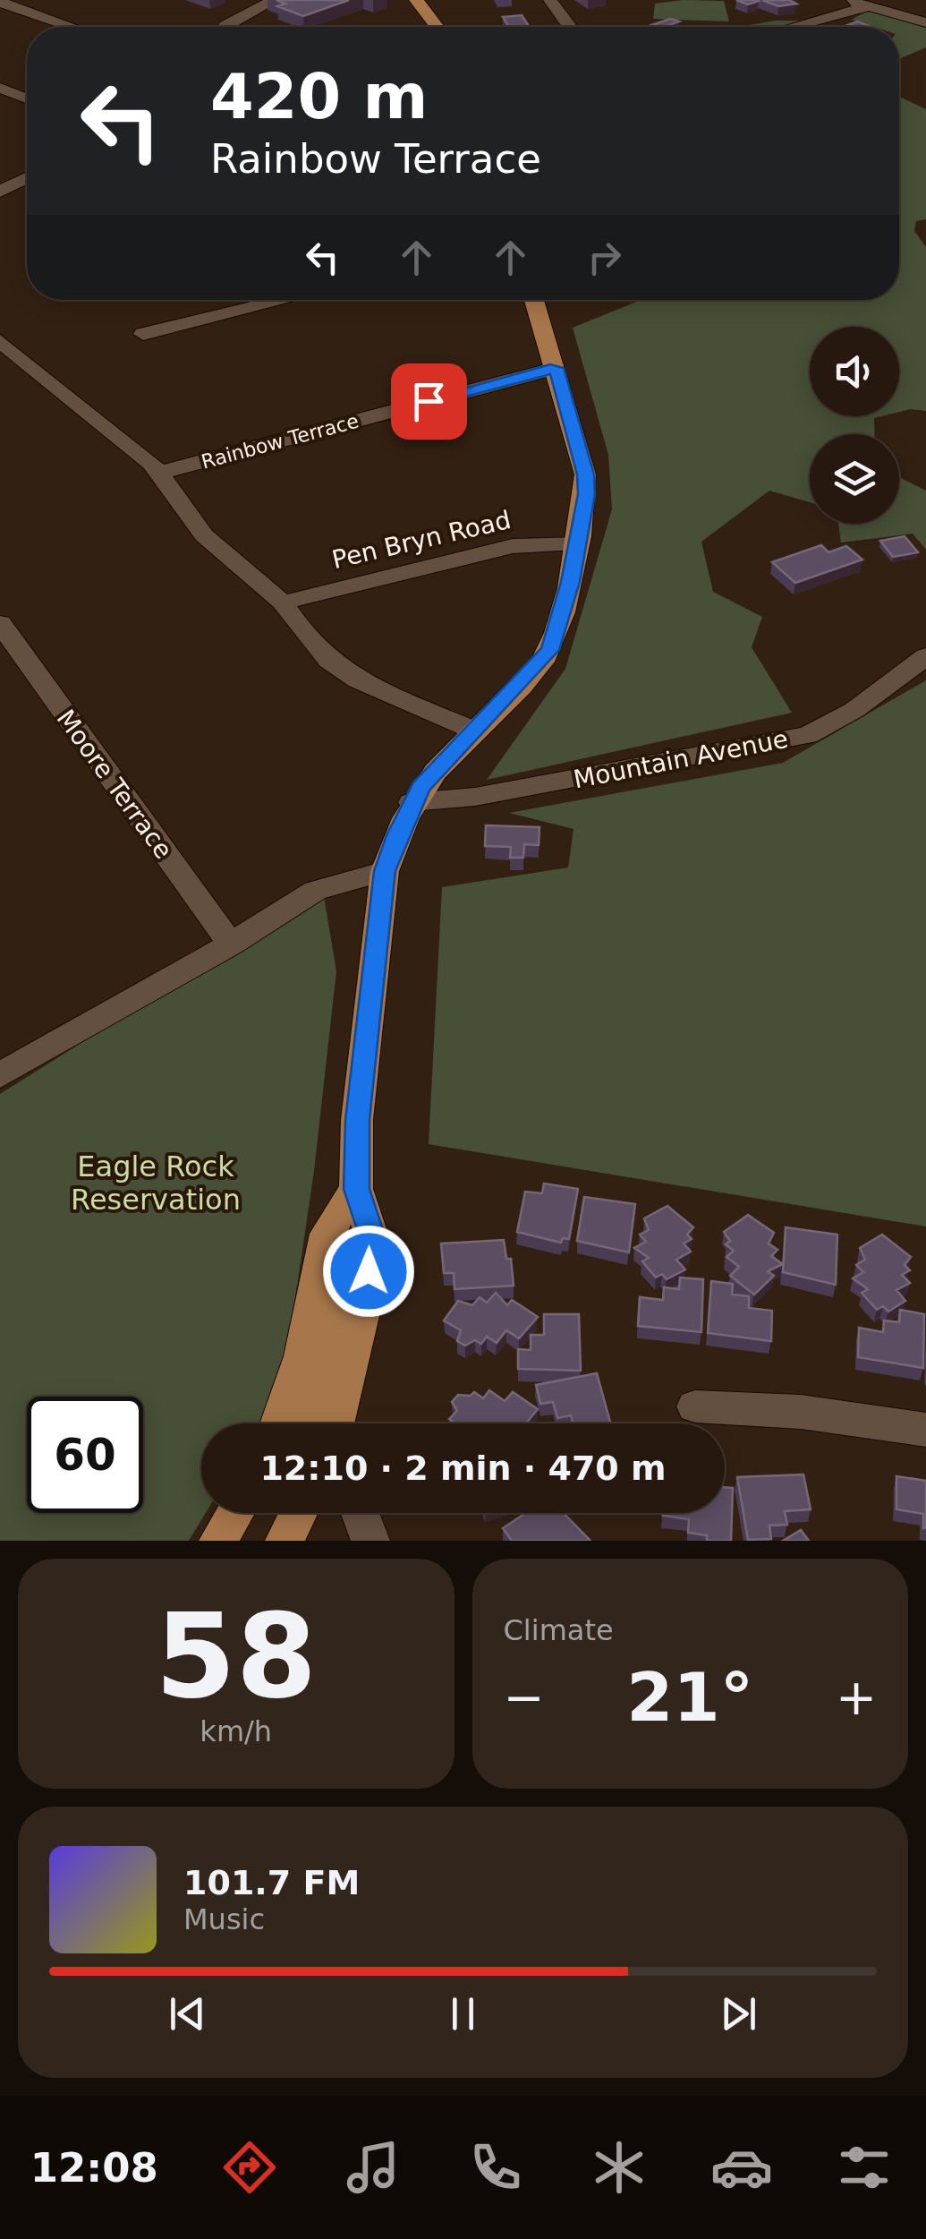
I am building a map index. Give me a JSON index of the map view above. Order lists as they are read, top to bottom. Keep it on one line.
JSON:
{"streets":{"street":["Rainbow Terrace","Pen Bryn Road","Mountain Avenue","Moore Terrace"]},"parks":["Eagle Rock Reservation"],"page":{"turn":["420 m","Rainbow Terrace"],"limit":"60","trip":"12:10 · 2 min · 470 m","tile":[["58","km/h"],"Climate"],"heat":["−","21°","+"],"song":["101.7 FM","Music"],"tabs":"12:08"}}
